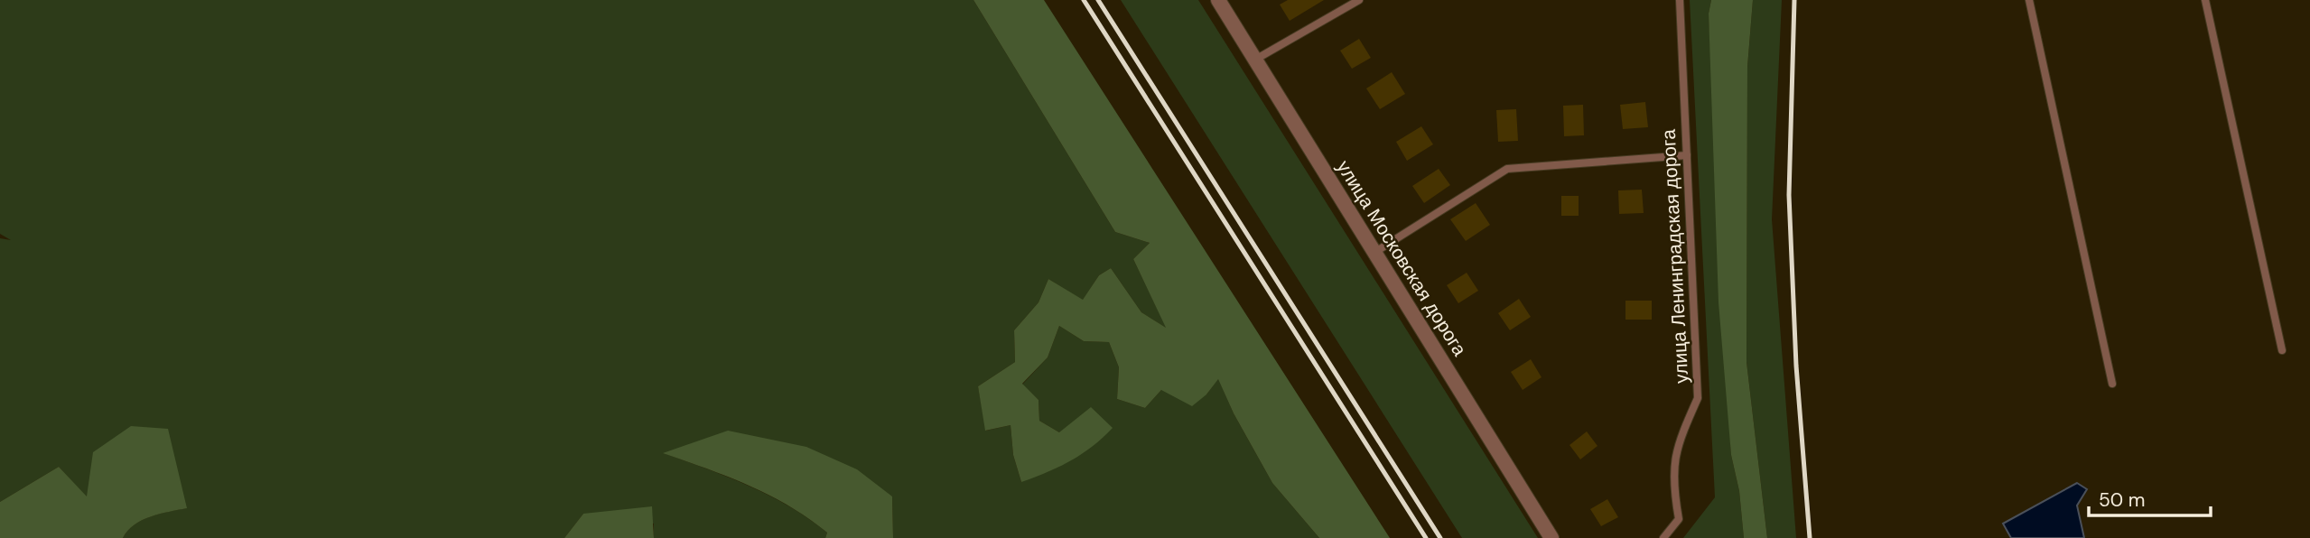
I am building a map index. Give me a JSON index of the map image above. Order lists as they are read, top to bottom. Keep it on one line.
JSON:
{"streets":{"street":["улица Московская дорога"],"lane":["улица Ленинградская дорога"]},"scale_bar":"50 m"}
